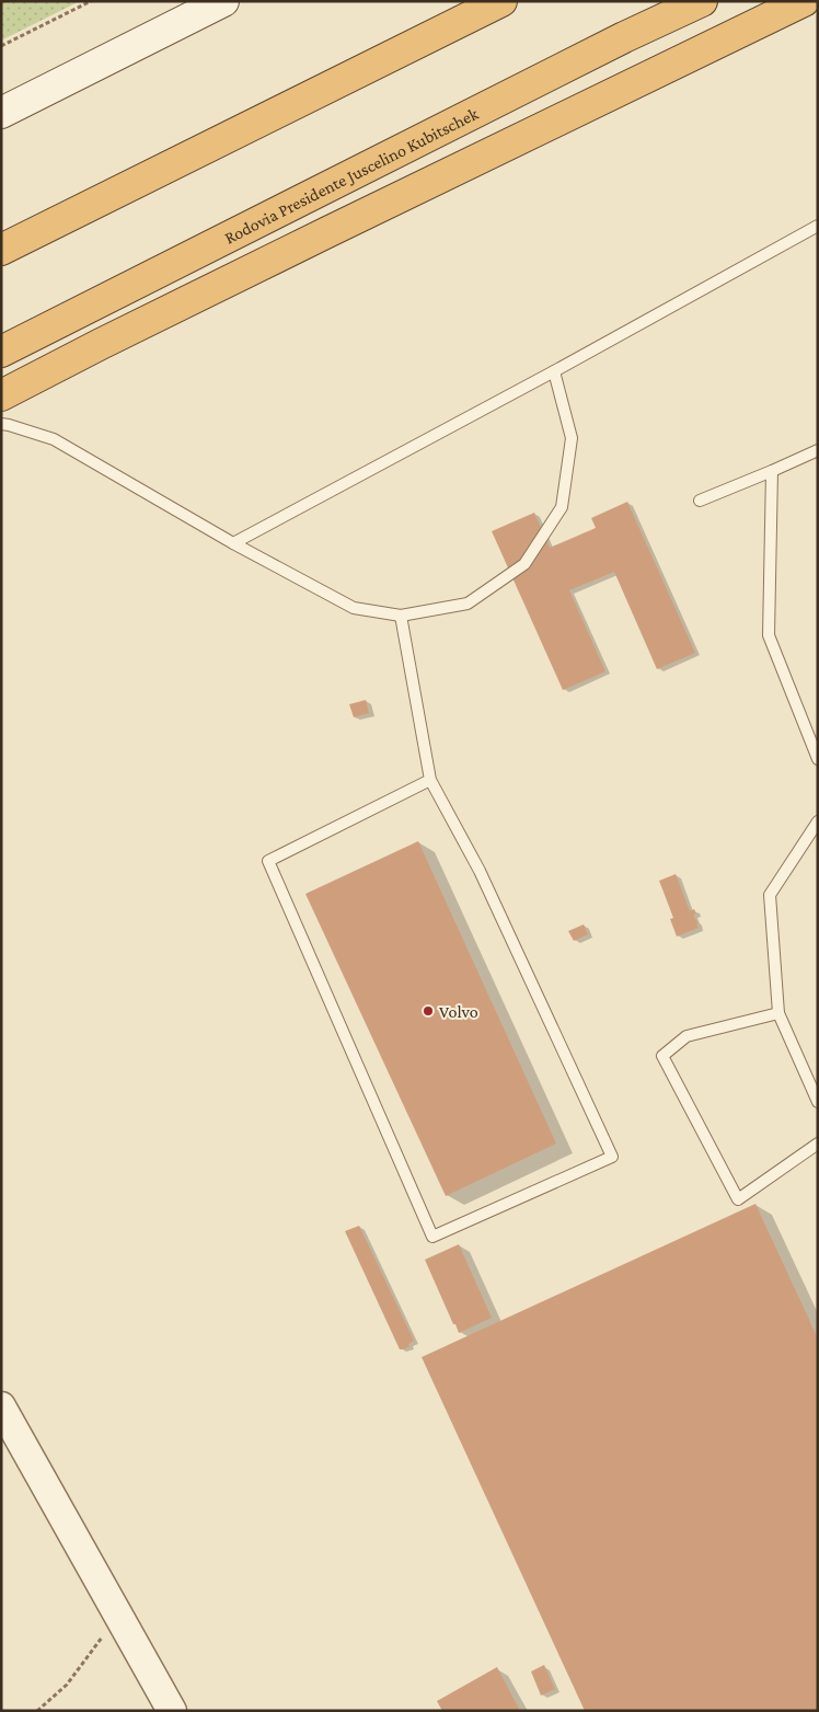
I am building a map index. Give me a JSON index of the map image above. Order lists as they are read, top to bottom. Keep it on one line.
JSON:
{"streets":{"highway":["Rodovia Presidente Juscelino Kubitschek"]},"places":["Volvo"]}
